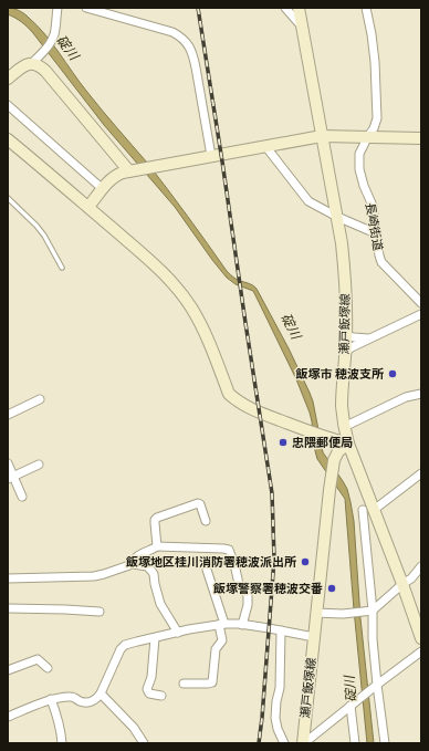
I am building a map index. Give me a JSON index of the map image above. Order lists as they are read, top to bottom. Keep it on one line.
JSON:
{"streets":{"street":["長崎街道","瀬戸飯塚線"]},"water":["碇川"],"places":["飯塚市 穂波支所","忠隈郵便局","飯塚地区桂川消防署穂波派出所","飯塚警察署穂波交番"]}
